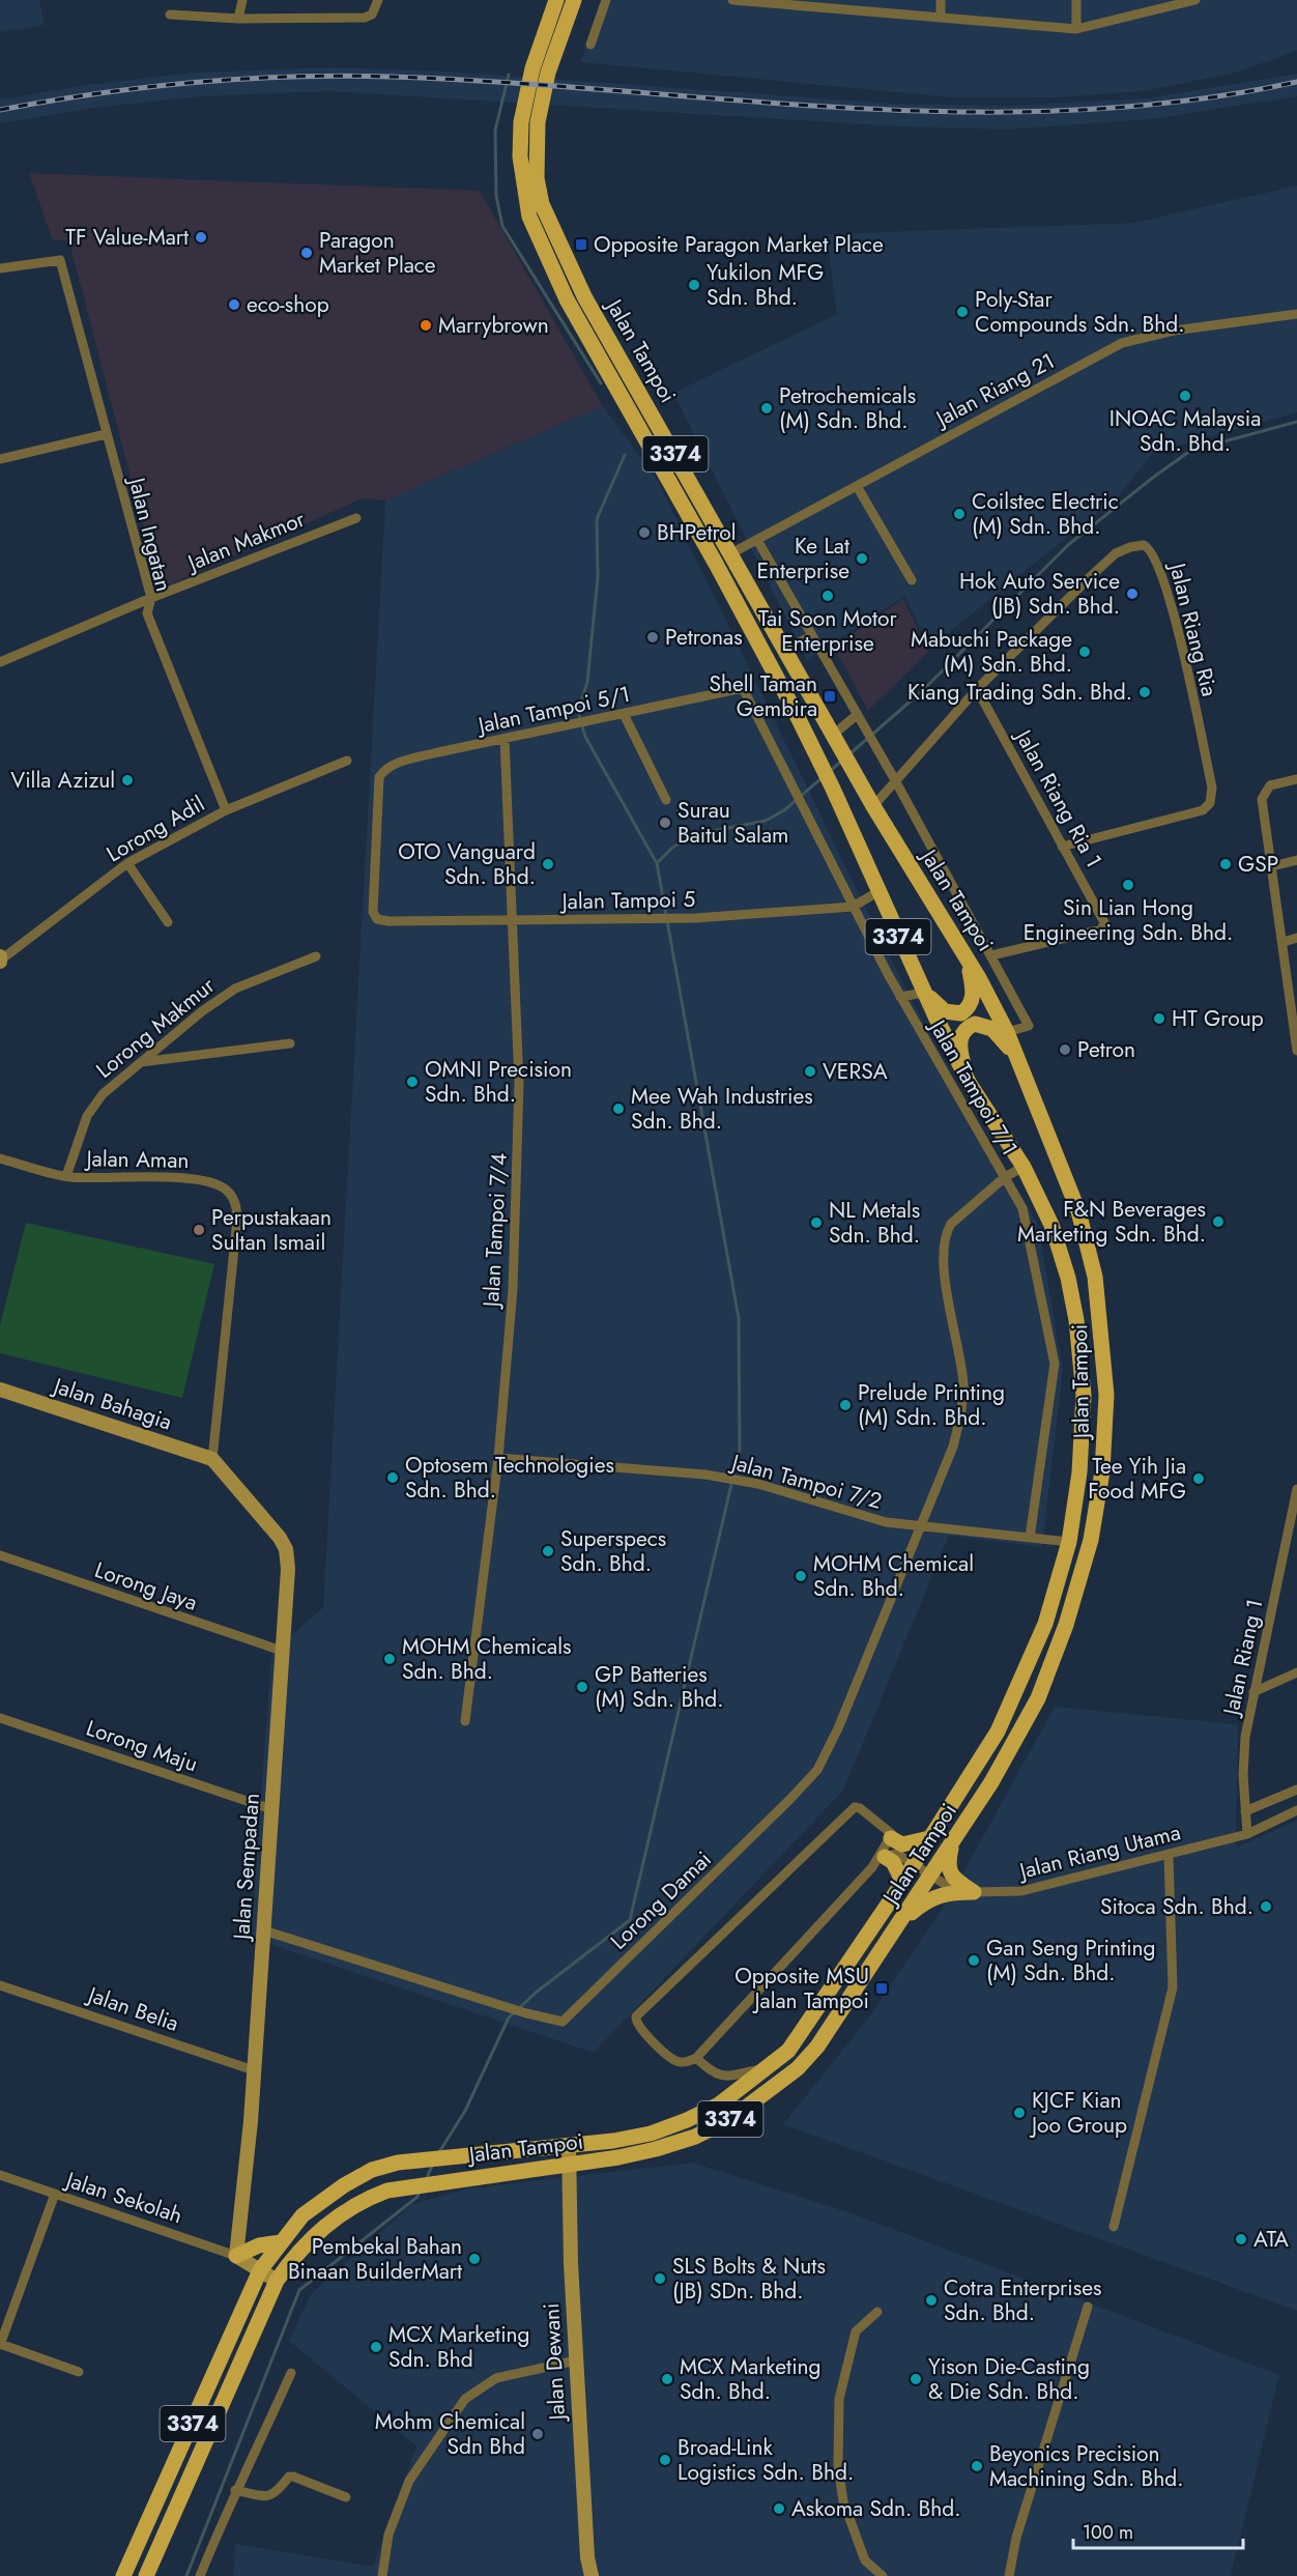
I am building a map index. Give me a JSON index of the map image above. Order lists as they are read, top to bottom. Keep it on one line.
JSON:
{"streets":{"main road":["Jalan Tampoi","3374"],"street":["Jalan Riang 21","Jalan Ingatan","Jalan Makmor","Jalan Riang Ria","Jalan Tampoi 5/1","Jalan Riang Ria 1","Lorong Adil","Jalan Tampoi 5","Lorong Makmur","Jalan Tampoi 7/1","Jalan Aman","Jalan Tampoi 7/4","Jalan Bahagia","Jalan Tampoi 7/2","Lorong Jaya","Jalan Riang 1","Lorong Maju","Jalan Riang Utama","Jalan Sempadan","Lorong Damai","Jalan Belia","Jalan Sekolah","Jalan Dewani"]},"crossings":[["Jalan Tampoi","Jalan Riang 21"],["Jalan Tampoi","Jalan Riang Ria"],["Jalan Tampoi","Jalan Tampoi 5"],["Jalan Tampoi","Jalan Tampoi 7/2"],["Jalan Tampoi","Jalan Riang Utama"],["Jalan Tampoi","Jalan Dewani"],["Jalan Ingatan","Jalan Makmor"],["Jalan Ingatan","Lorong Adil"],["Jalan Riang Ria","Jalan Riang Ria 1"],["Jalan Tampoi 5/1","Jalan Tampoi 5"],["Jalan Tampoi 5/1","Jalan Tampoi 7/1"],["Jalan Tampoi 5/1","Jalan Tampoi 7/4"],["Jalan Tampoi 5","Jalan Tampoi 7/1"],["Jalan Tampoi 5","Jalan Tampoi 7/4"],["Lorong Makmur","Jalan Aman"],["Jalan Tampoi 7/1","Jalan Tampoi 7/2"],["Jalan Aman","Jalan Bahagia"],["Jalan Aman","Jalan Sempadan"],["Jalan Tampoi 7/4","Jalan Tampoi 7/2"],["Jalan Bahagia","Jalan Sempadan"],["Jalan Tampoi 7/2","Lorong Damai"],["Lorong Jaya","Jalan Sempadan"],["Jalan Riang 1","Jalan Riang Utama"],["Lorong Maju","Jalan Sempadan"],["Jalan Sempadan","Lorong Damai"],["Jalan Sempadan","Jalan Belia"],["Jalan Sempadan","Jalan Sekolah"]],"places":{"other":["TF Value-Mart","Paragon Market Place","Yukilon MFG Sdn. Bhd.","eco-shop","Poly-Star Compounds Sdn. Bhd.","Marrybrown","INOAC Malaysia Sdn. Bhd.","Petrochemicals (M) Sdn. Bhd.","Coilstec Electric (M) Sdn. Bhd.","BHPetrol","Ke Lat Enterprise","Hok Auto Service (JB) Sdn. Bhd.","Tai Soon Motor Enterprise","Petronas","Mabuchi Package (M) Sdn. Bhd.","Kiang Trading Sdn. Bhd.","Villa Azizul","Surau Baitul Salam","OTO Vanguard Sdn. Bhd.","GSP","Sin Lian Hong Engineering Sdn. Bhd.","HT Group","Petron","VERSA","OMNI Precision Sdn. Bhd.","Mee Wah Industries Sdn. Bhd.","F&N Beverages Marketing Sdn. Bhd.","NL Metals Sdn. Bhd.","Perpustakaan Sultan Ismail","Prelude Printing (M) Sdn. Bhd.","Optosem Technologies Sdn. Bhd.","Tee Yih Jia Food MFG","Superspecs Sdn. Bhd.","MOHM Chemical Sdn. Bhd.","MOHM Chemicals Sdn. Bhd.","GP Batteries (M) Sdn. Bhd.","Sitoca Sdn. Bhd.","Gan Seng Printing (M) Sdn. Bhd.","KJCF Kian Joo Group","ATA","Pembekal Bahan Binaan BuilderMart","SLS Bolts & Nuts (JB) SDn. Bhd.","Cotra Enterprises Sdn. Bhd.","MCX Marketing Sdn. Bhd","MCX Marketing Sdn. Bhd.","Yison Die-Casting & Die Sdn. Bhd.","Mohm Chemical Sdn Bhd","Broad-Link Logistics Sdn. Bhd.","Beyonics Precision Machining Sdn. Bhd.","Askoma Sdn. Bhd."],"transit":["Opposite Paragon Market Place","Shell Taman Gembira","Opposite MSU Jalan Tampoi"]},"scale_bar":"100 m"}
